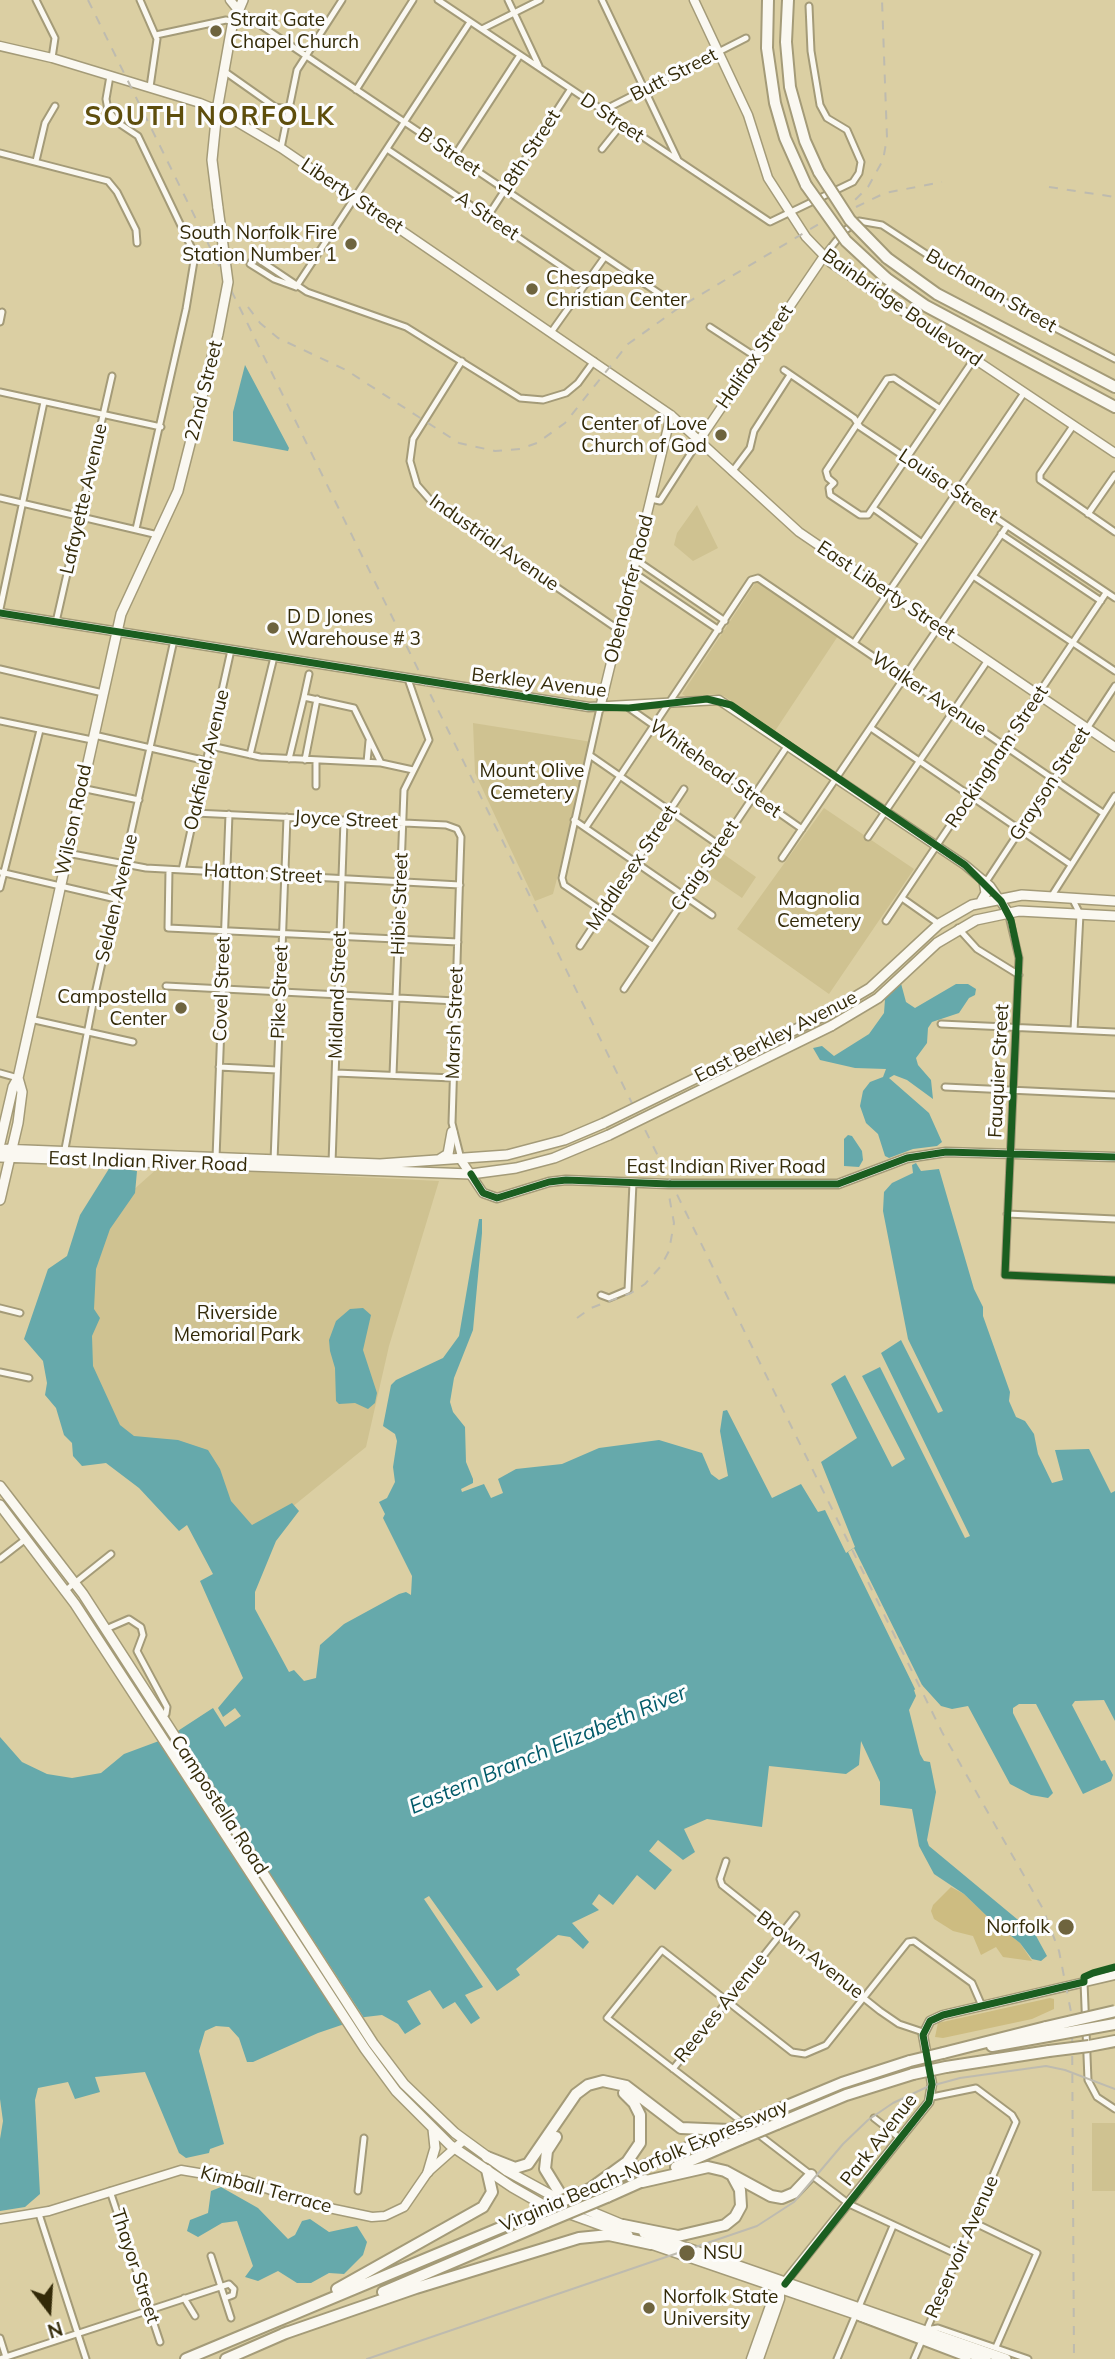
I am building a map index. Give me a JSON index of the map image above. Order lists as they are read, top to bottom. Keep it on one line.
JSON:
{"streets":{"highway":["Virginia Beach-Norfolk Expressway"],"main road":["22nd Street","Wilson Road","East Berkley Avenue","East Indian River Road","Campostella Road"],"street":["Butt Street","D Street","B Street","18th Street","Liberty Street","A Street","Buchanan Street","Bainbridge Boulevard","Halifax Street","Louisa Street","Lafayette Avenue","Industrial Avenue","Obendorfer Road","East Liberty Street","Berkley Avenue","Walker Avenue","Rockingham Street","Oakfield Avenue","Whitehead Street","Grayson Street","Joyce Street","Craig Street","Middlesex Street","Hatton Street","Selden Avenue","Hibie Street","Covel Street","Pike Street","Midland Street","Marsh Street","Fauquier Street","Brown Avenue","Reeves Avenue","Park Avenue","Kimball Terrace","Reservoir Avenue","Thayor Street"]},"crossings":[["Butt Street","D Street"],["Butt Street","Bainbridge Boulevard"],["D Street","18th Street"],["D Street","Bainbridge Boulevard"],["B Street","18th Street"],["B Street","22nd Street"],["18th Street","A Street"],["Liberty Street","22nd Street"],["Liberty Street","Obendorfer Road"],["Liberty Street","East Liberty Street"],["Buchanan Street","Halifax Street"],["Bainbridge Boulevard","Halifax Street"],["Halifax Street","Obendorfer Road"],["Halifax Street","East Liberty Street"],["22nd Street","Wilson Road"],["Louisa Street","Rockingham Street"],["Lafayette Avenue","Berkley Avenue"],["Industrial Avenue","Obendorfer Road"],["Obendorfer Road","East Liberty Street"],["Obendorfer Road","Berkley Avenue"],["Obendorfer Road","Middlesex Street"],["East Liberty Street","Rockingham Street"],["East Liberty Street","Grayson Street"],["Berkley Avenue","Rockingham Street"],["Berkley Avenue","Oakfield Avenue"],["Berkley Avenue","Whitehead Street"],["Berkley Avenue","Grayson Street"],["Berkley Avenue","Wilson Road"],["Berkley Avenue","Craig Street"],["Berkley Avenue","Selden Avenue"],["Berkley Avenue","Hibie Street"],["Berkley Avenue","East Berkley Avenue"],["Berkley Avenue","Fauquier Street"],["Walker Avenue","Rockingham Street"],["Walker Avenue","Grayson Street"],["Oakfield Avenue","Joyce Street"],["Oakfield Avenue","Hatton Street"],["Whitehead Street","Craig Street"],["Wilson Road","Hatton Street"],["Wilson Road","East Indian River Road"],["Joyce Street","Hibie Street"],["Joyce Street","Covel Street"],["Joyce Street","Pike Street"],["Joyce Street","Midland Street"],["Joyce Street","Marsh Street"],["Hatton Street","Selden Avenue"],["Hatton Street","Hibie Street"],["Hatton Street","Covel Street"],["Hatton Street","Pike Street"],["Hatton Street","Midland Street"],["Hatton Street","Marsh Street"],["Selden Avenue","East Indian River Road"],["Covel Street","East Indian River Road"],["Pike Street","East Indian River Road"],["Midland Street","East Indian River Road"],["Marsh Street","East Berkley Avenue"],["Marsh Street","East Indian River Road"],["East Berkley Avenue","Fauquier Street"],["East Berkley Avenue","East Indian River Road"],["Fauquier Street","East Indian River Road"],["Campostella Road","Park Avenue"],["Campostella Road","Kimball Terrace"],["Brown Avenue","Reeves Avenue"],["Brown Avenue","Park Avenue"],["Park Avenue","Reservoir Avenue"],["Kimball Terrace","Thayor Street"]],"districts":["SOUTH NORFOLK"],"water":["Eastern Branch Elizabeth River"],"parks":["Mount Olive Cemetery","Magnolia Cemetery","Riverside Memorial Park"],"places":["Strait Gate Chapel Church","South Norfolk Fire Station Number 1","Chesapeake Christian Center","Center of Love Church of God","D D Jones Warehouse # 3","Campostella Center","Norfolk","NSU","Norfolk State University"],"north":"bottom"}
